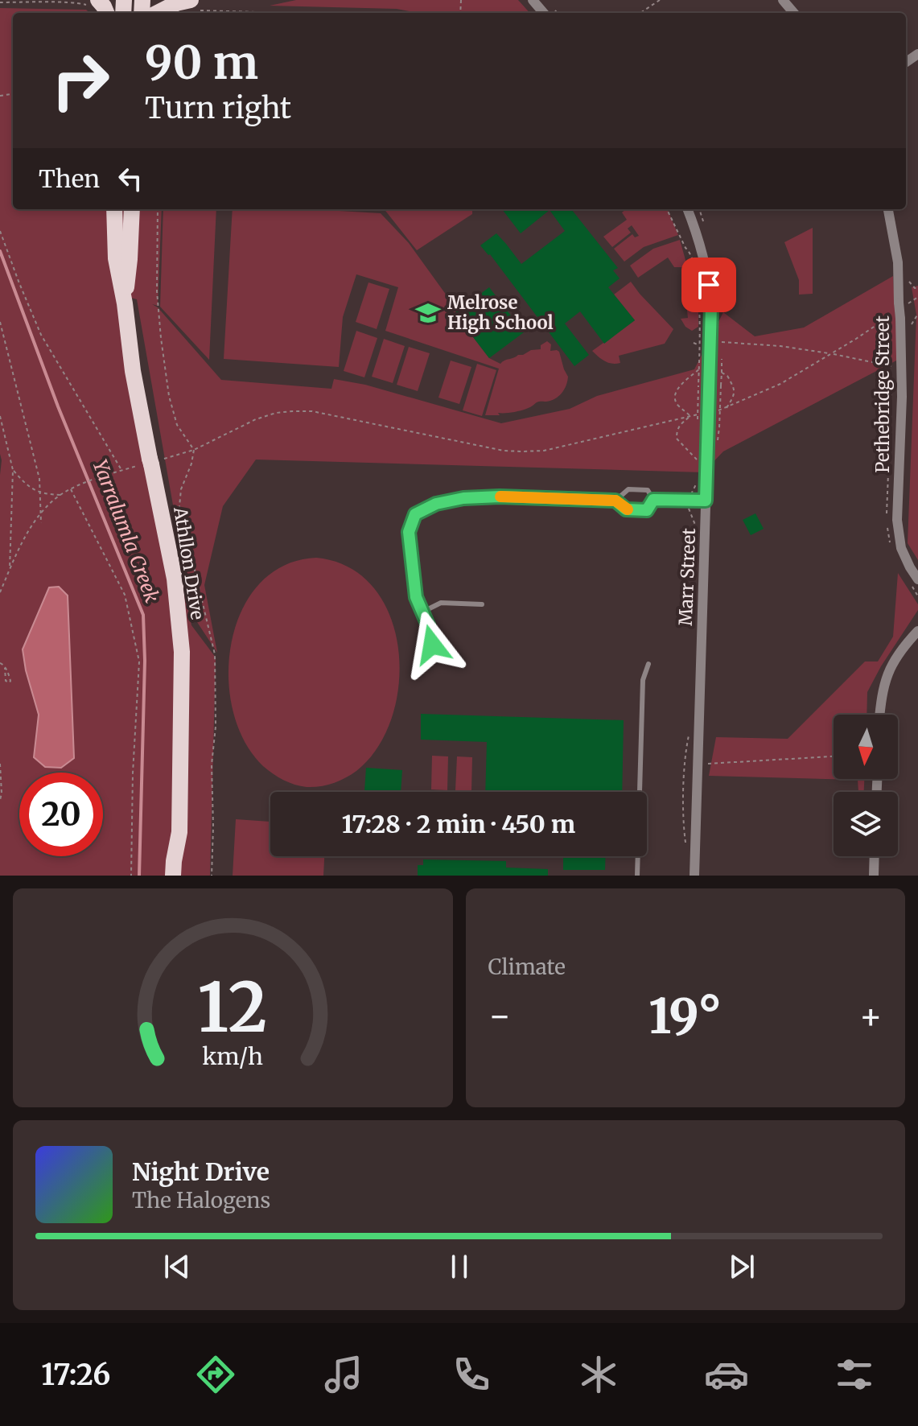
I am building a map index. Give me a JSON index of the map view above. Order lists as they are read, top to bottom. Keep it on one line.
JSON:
{"streets":{"main road":["Athllon Drive"],"street":["Pethebridge Street","Marr Street"]},"water":["Yarralumla Creek"],"places":{"school or university":["Melrose High School"]},"north":"bottom","page":{"turn":["90 m","Turn right"],"then":"Then","limit":"20","trip":"17:28 · 2 min · 450 m","tile":"Climate","heat":["−","19°","+"],"song":["Night Drive","The Halogens"],"tabs":"17:26","gauge":["12","km/h"]}}
